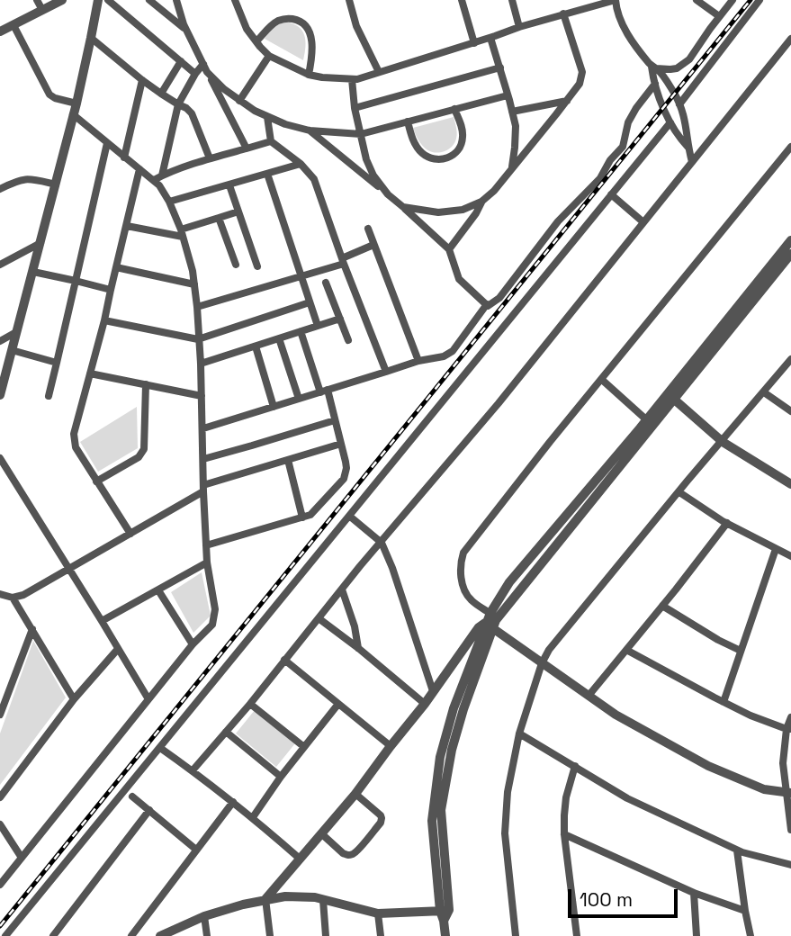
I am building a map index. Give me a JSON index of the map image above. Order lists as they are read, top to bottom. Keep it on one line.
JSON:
{"scale_bar":"100 m"}
